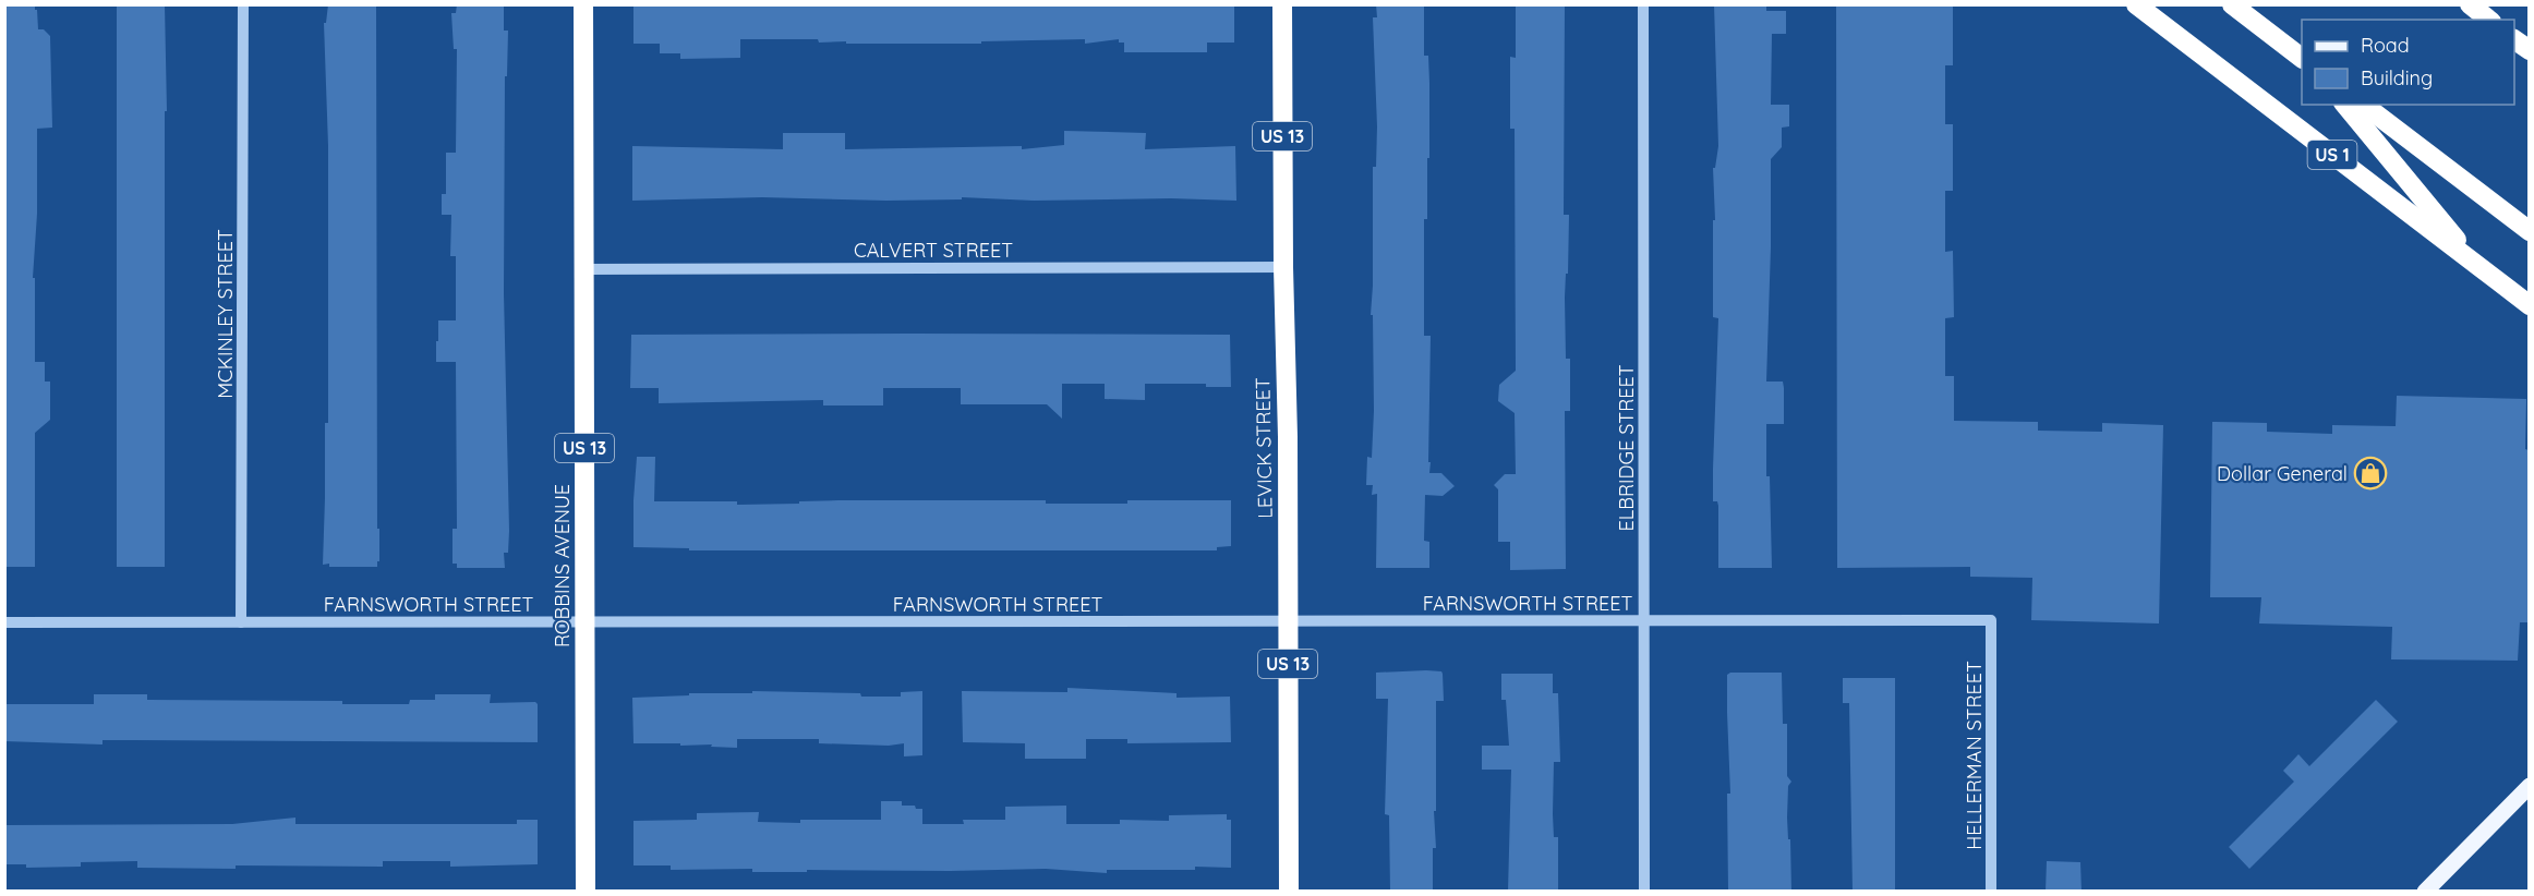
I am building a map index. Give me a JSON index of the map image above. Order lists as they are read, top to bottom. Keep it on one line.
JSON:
{"streets":{"highway":["US 13","US 1","LEVICK STREET","ROBBINS AVENUE"],"street":["CALVERT STREET","MCKINLEY STREET","ELBRIDGE STREET","FARNSWORTH STREET","HELLERMAN STREET"]},"crossings":[["CALVERT STREET","LEVICK STREET"],["CALVERT STREET","ROBBINS AVENUE"],["MCKINLEY STREET","FARNSWORTH STREET"],["LEVICK STREET","FARNSWORTH STREET"],["ELBRIDGE STREET","FARNSWORTH STREET"],["ROBBINS AVENUE","FARNSWORTH STREET"],["FARNSWORTH STREET","HELLERMAN STREET"]],"places":{"shop":["Dollar General"]},"legend":["Road","Building"]}
